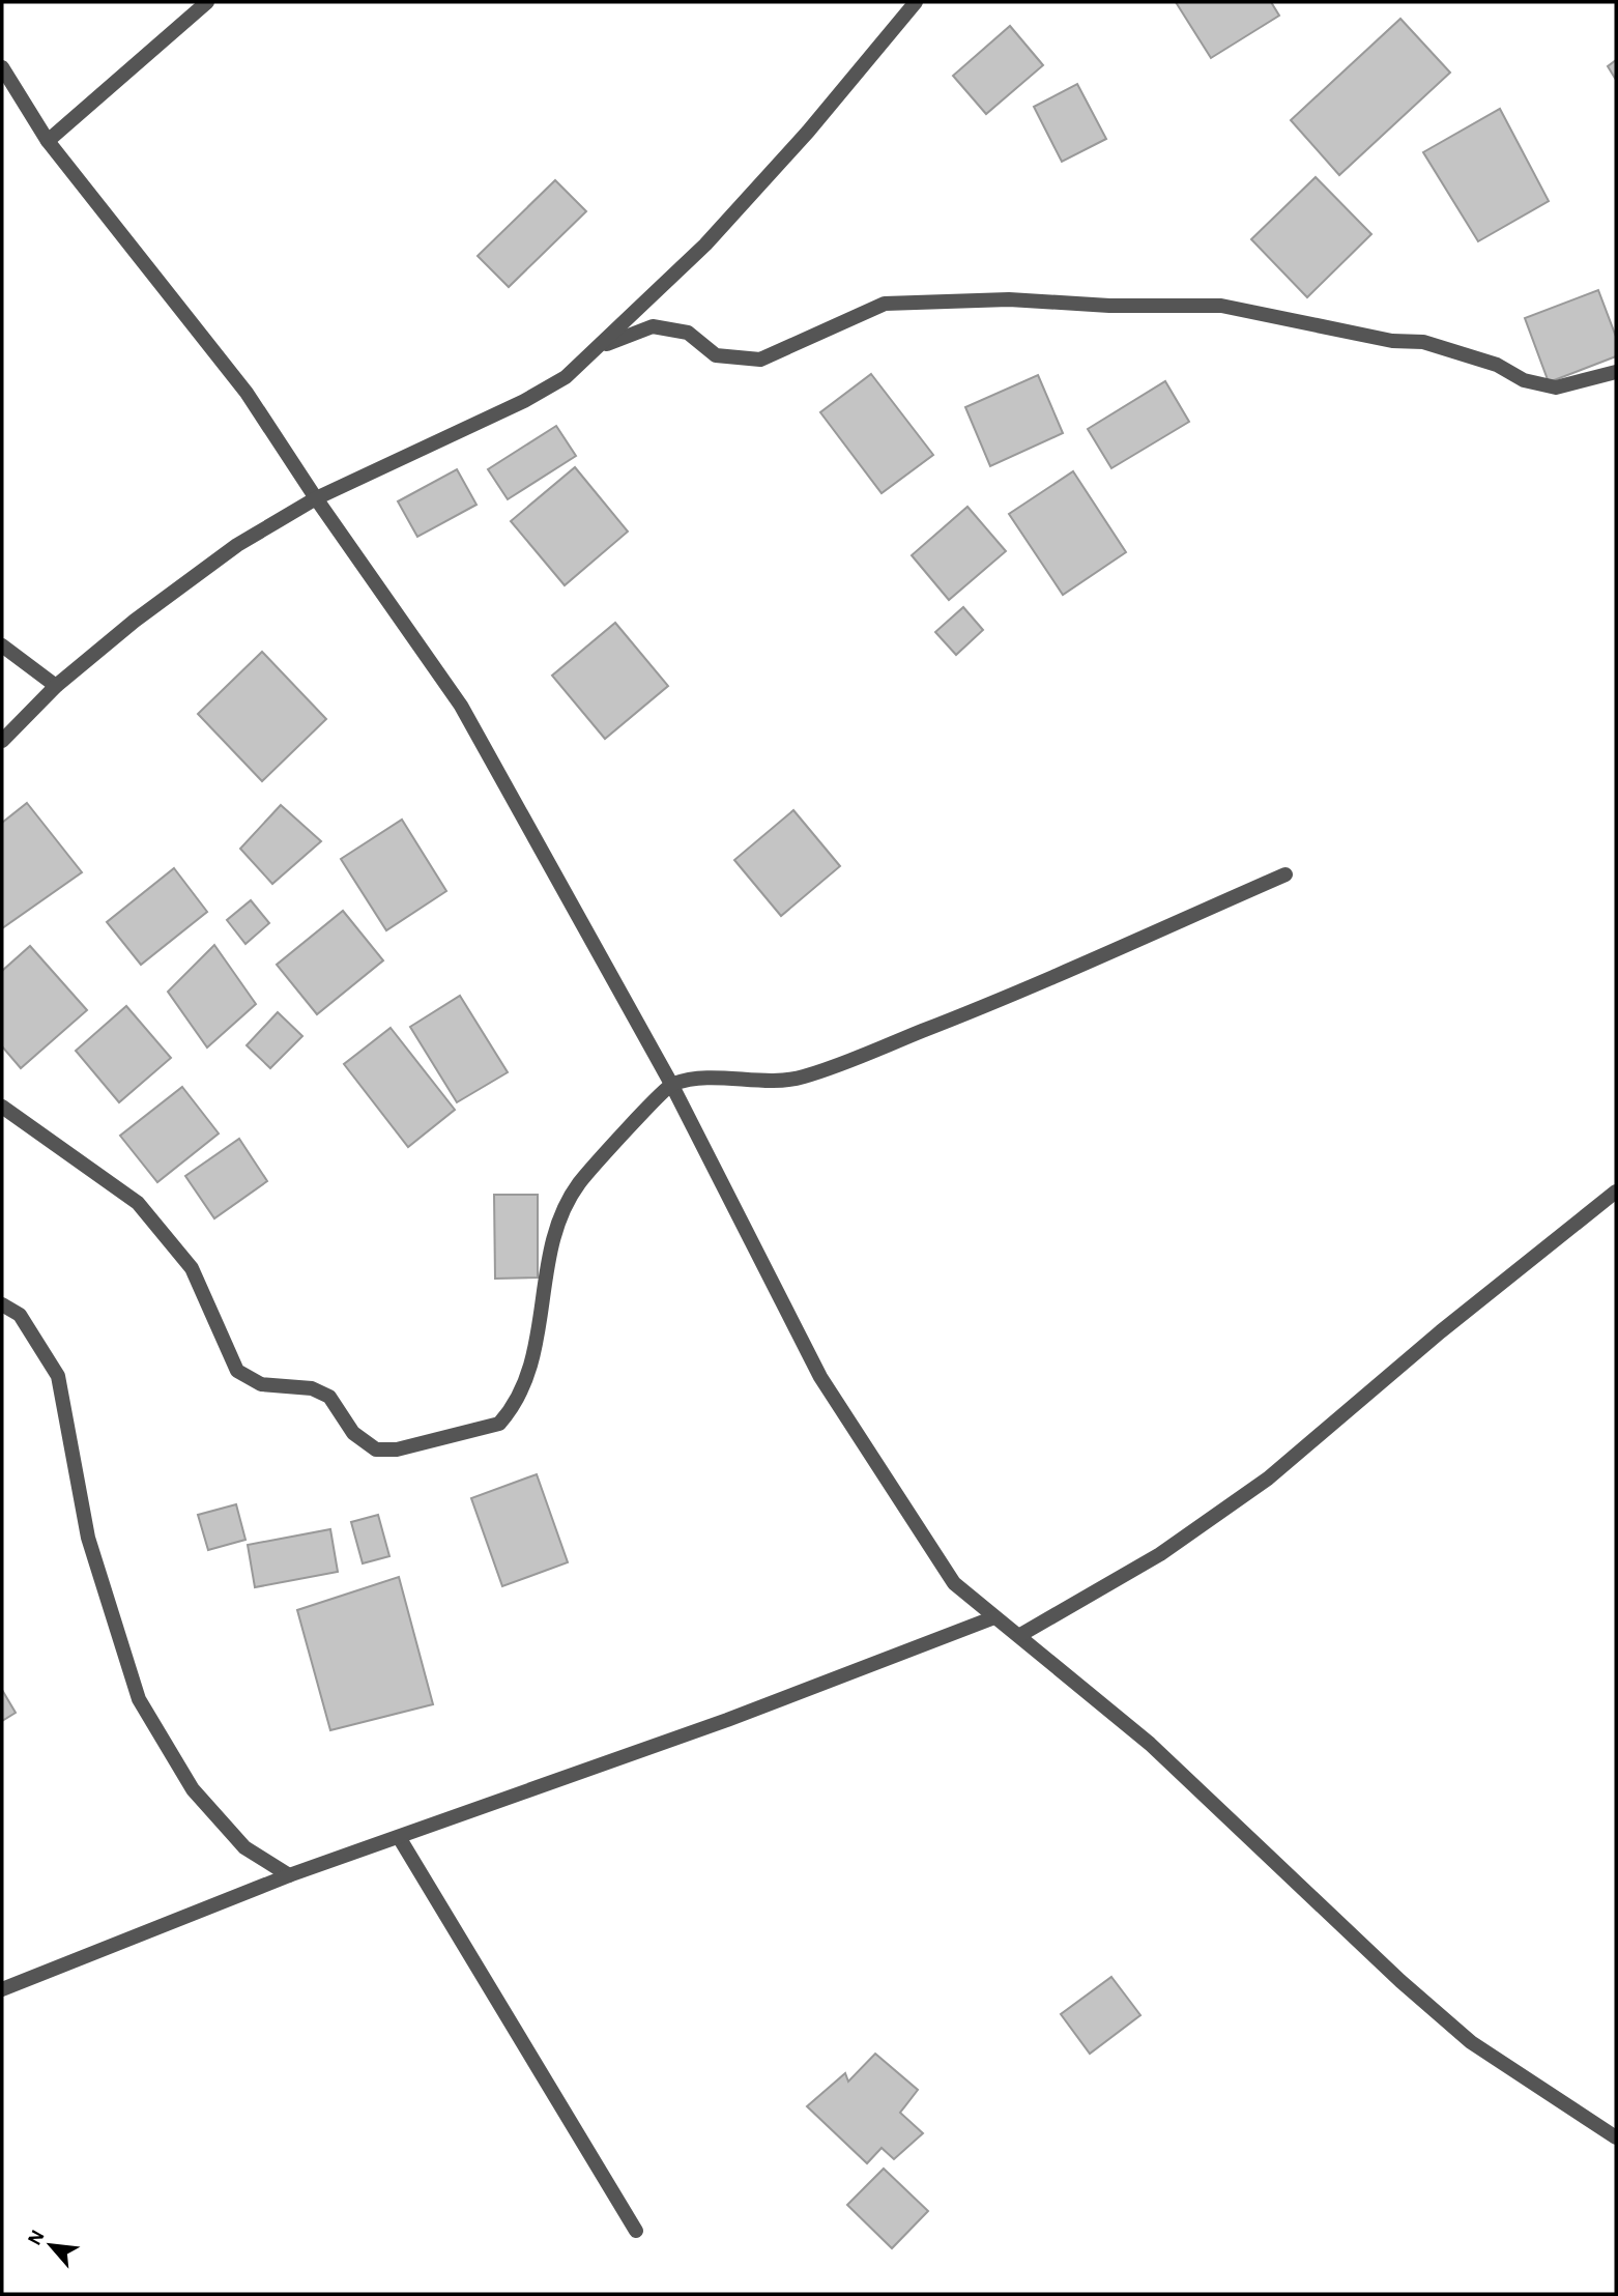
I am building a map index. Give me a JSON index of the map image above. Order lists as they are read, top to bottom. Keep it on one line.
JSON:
{"north":"top left"}
